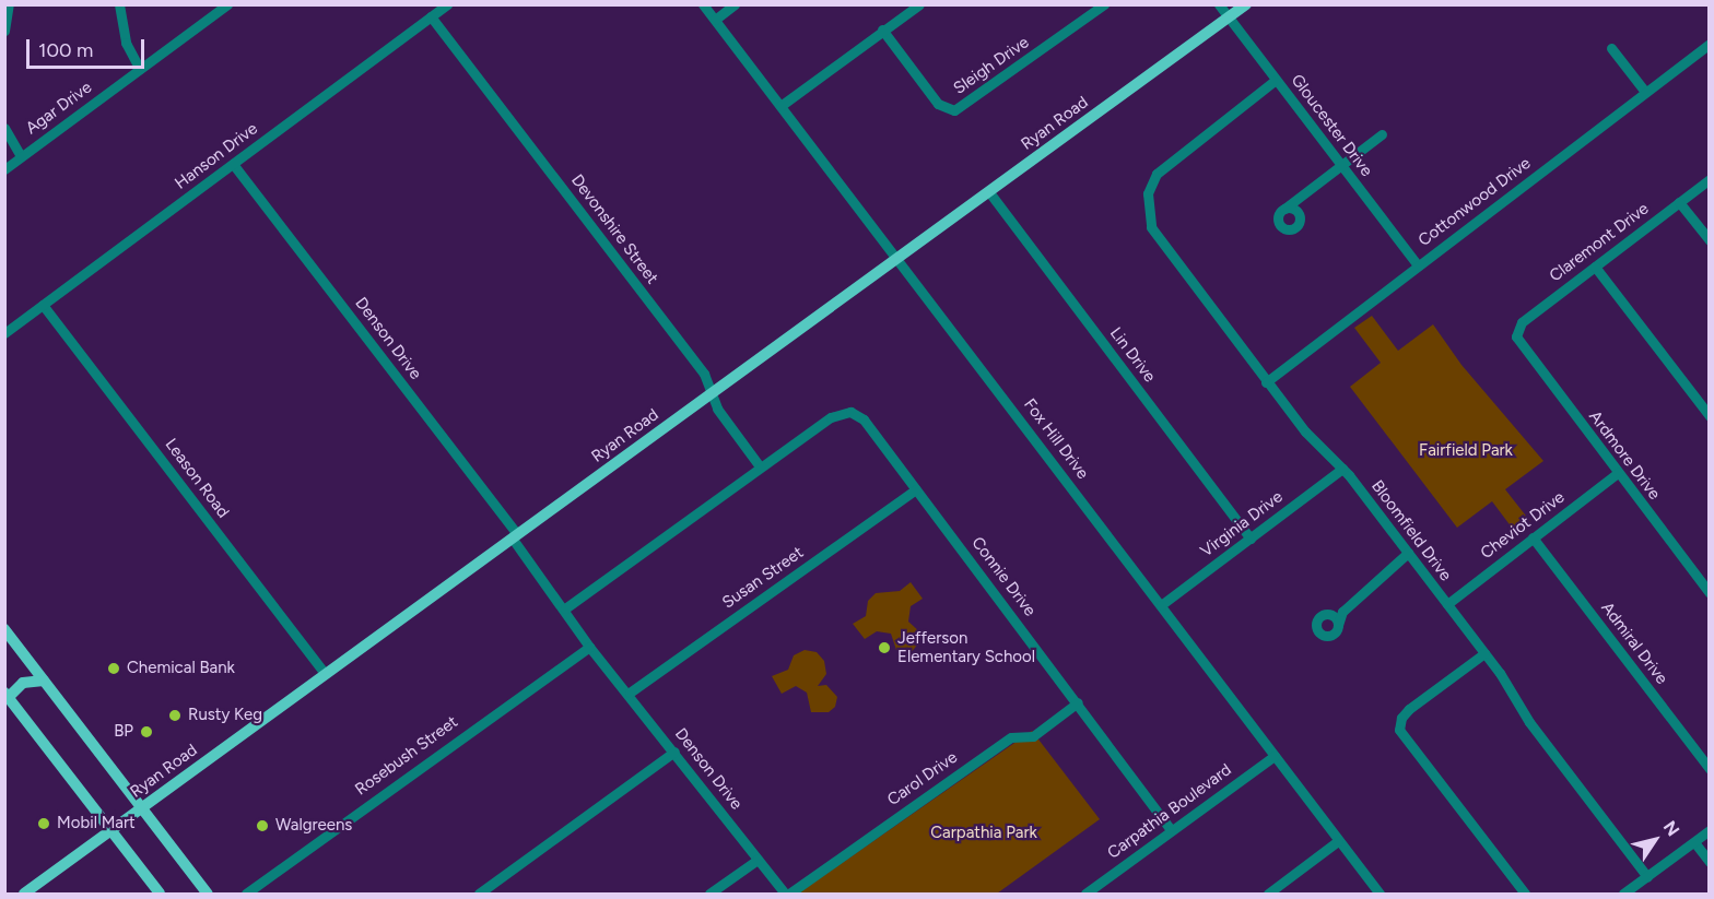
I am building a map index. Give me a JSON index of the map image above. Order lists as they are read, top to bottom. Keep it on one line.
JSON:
{"streets":{"main road":["Ryan Road"],"street":["Sleigh Drive","Agar Drive","Gloucester Drive","Hanson Drive","Cottonwood Drive","Devonshire Street","Claremont Drive","Denson Drive","Lin Drive","Fox Hill Drive","Ardmore Drive","Leason Road","Virginia Drive","Cheviot Drive","Bloomfield Drive","Connie Drive","Susan Street","Admiral Drive","Rosebush Street","Carol Drive","Carpathia Boulevard"]},"crossings":[["Ryan Road","Gloucester Drive"],["Ryan Road","Devonshire Street"],["Ryan Road","Denson Drive"],["Ryan Road","Lin Drive"],["Ryan Road","Fox Hill Drive"],["Ryan Road","Leason Road"],["Gloucester Drive","Cottonwood Drive"],["Gloucester Drive","Bloomfield Drive"],["Hanson Drive","Devonshire Street"],["Hanson Drive","Denson Drive"],["Hanson Drive","Leason Road"],["Cottonwood Drive","Bloomfield Drive"],["Devonshire Street","Connie Drive"],["Claremont Drive","Ardmore Drive"],["Denson Drive","Susan Street"],["Denson Drive","Rosebush Street"],["Denson Drive","Carol Drive"],["Lin Drive","Virginia Drive"],["Fox Hill Drive","Virginia Drive"],["Fox Hill Drive","Carpathia Boulevard"],["Ardmore Drive","Cheviot Drive"],["Virginia Drive","Bloomfield Drive"],["Cheviot Drive","Bloomfield Drive"],["Cheviot Drive","Admiral Drive"],["Connie Drive","Susan Street"],["Connie Drive","Carol Drive"],["Connie Drive","Carpathia Boulevard"]],"parks":["Fairfield Park","Carpathia Park"],"places":["Jefferson Elementary School","Chemical Bank","Rusty Keg","BP","Mobil Mart","Walgreens"],"scale_bar":"100 m","north":"top right"}
